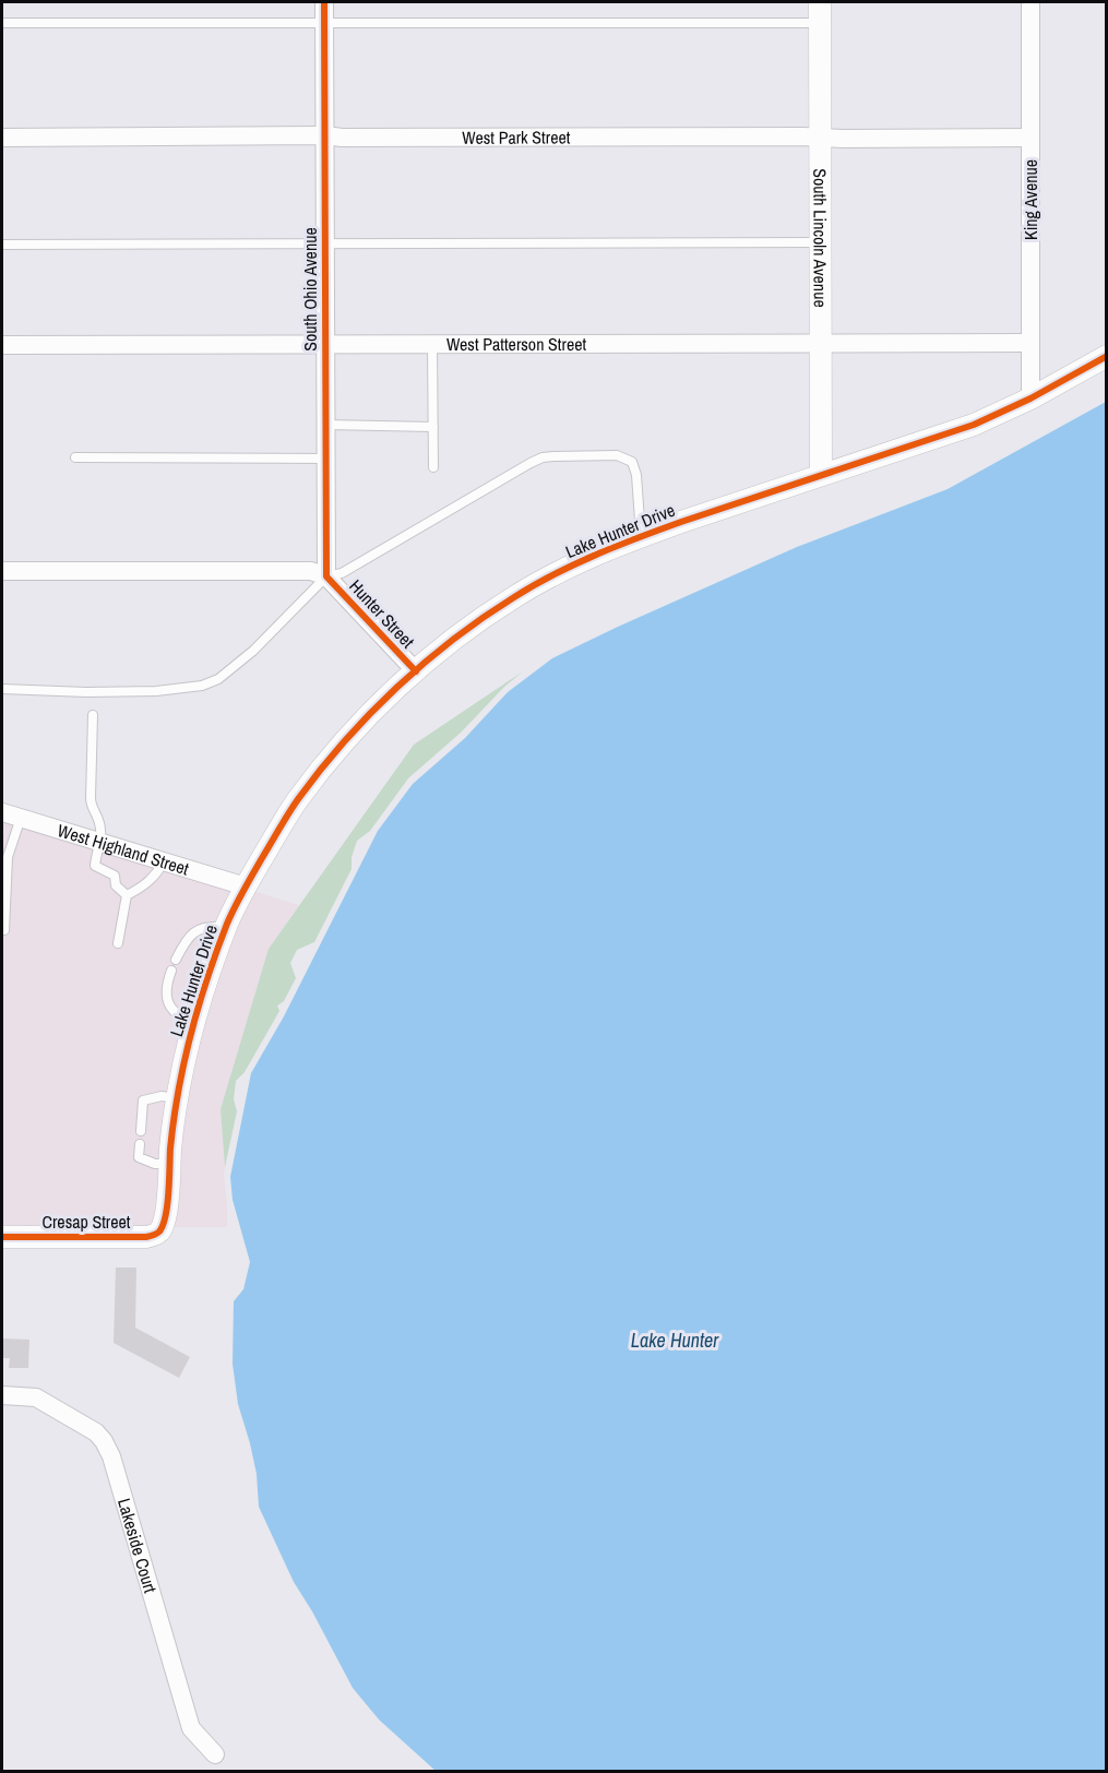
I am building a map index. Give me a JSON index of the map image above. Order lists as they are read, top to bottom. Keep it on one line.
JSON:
{"streets":{"street":["West Park Street","King Avenue","South Lincoln Avenue","South Ohio Avenue","West Patterson Street","Lake Hunter Drive","Hunter Street","West Highland Street","Cresap Street","Lakeside Court"]},"crossings":[["West Park Street","King Avenue"],["West Park Street","South Lincoln Avenue"],["West Park Street","South Ohio Avenue"],["King Avenue","West Patterson Street"],["King Avenue","Lake Hunter Drive"],["South Lincoln Avenue","West Patterson Street"],["South Lincoln Avenue","Lake Hunter Drive"],["South Ohio Avenue","West Patterson Street"],["South Ohio Avenue","Hunter Street"],["Lake Hunter Drive","Hunter Street"],["Lake Hunter Drive","West Highland Street"],["Lake Hunter Drive","Cresap Street"]],"water":["Lake Hunter"]}
